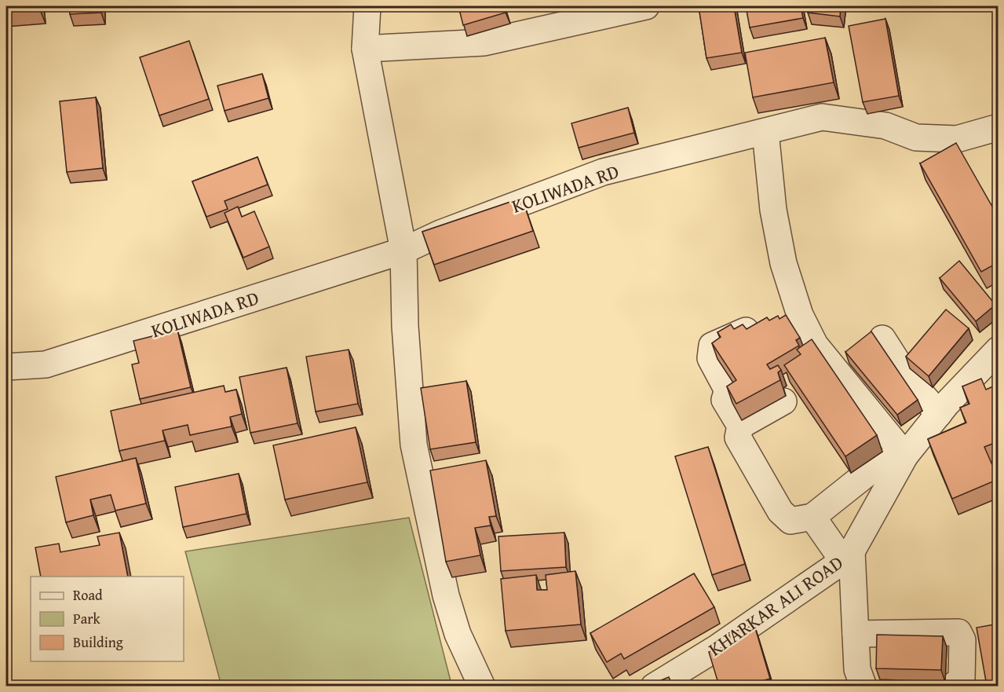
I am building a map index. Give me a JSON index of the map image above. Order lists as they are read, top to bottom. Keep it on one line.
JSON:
{"streets":{"street":["KOLIWADA RD","KHARKAR ALI ROAD"]},"legend":["Road","Park","Building"]}
